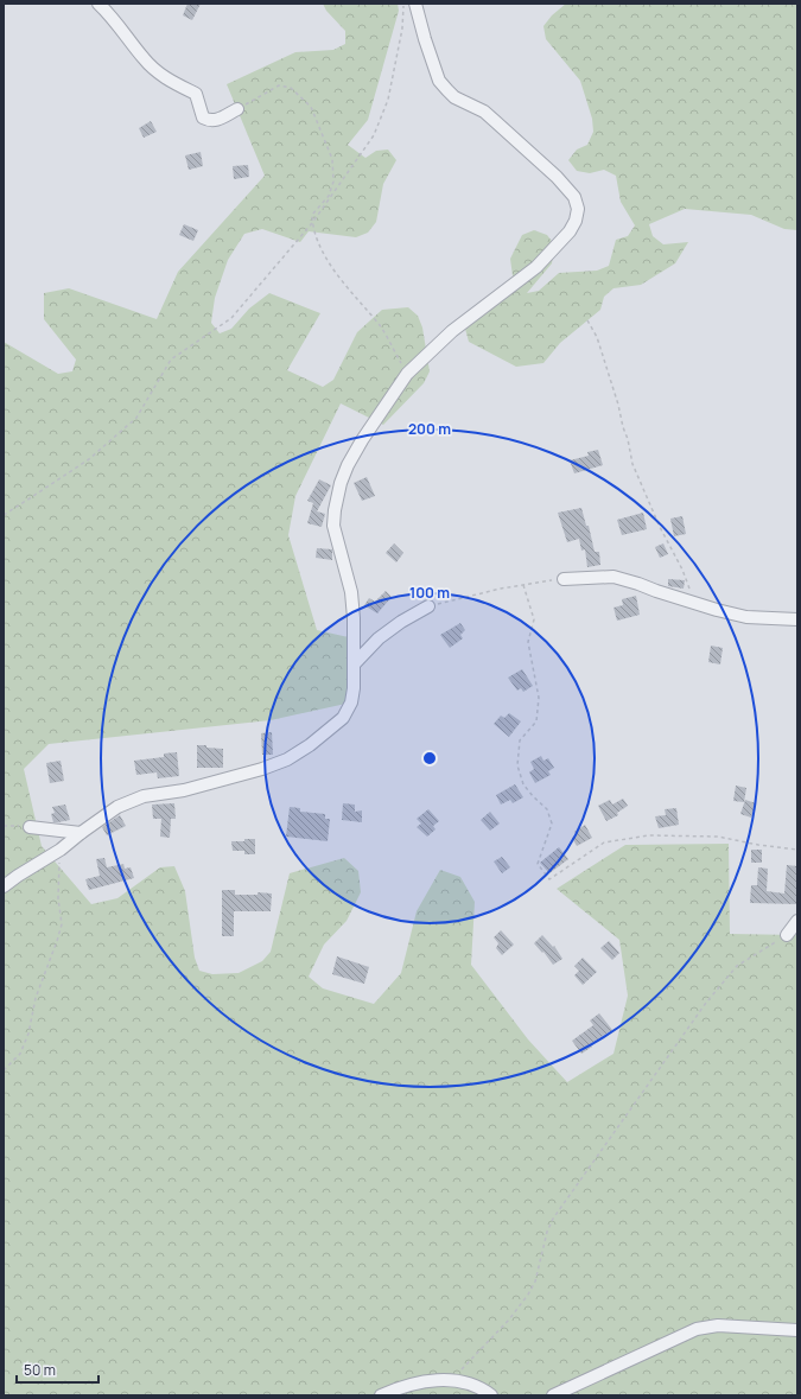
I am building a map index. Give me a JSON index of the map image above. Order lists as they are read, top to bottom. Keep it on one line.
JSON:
{"scale_bar":"50 m","rings":["200 m","100 m"]}
